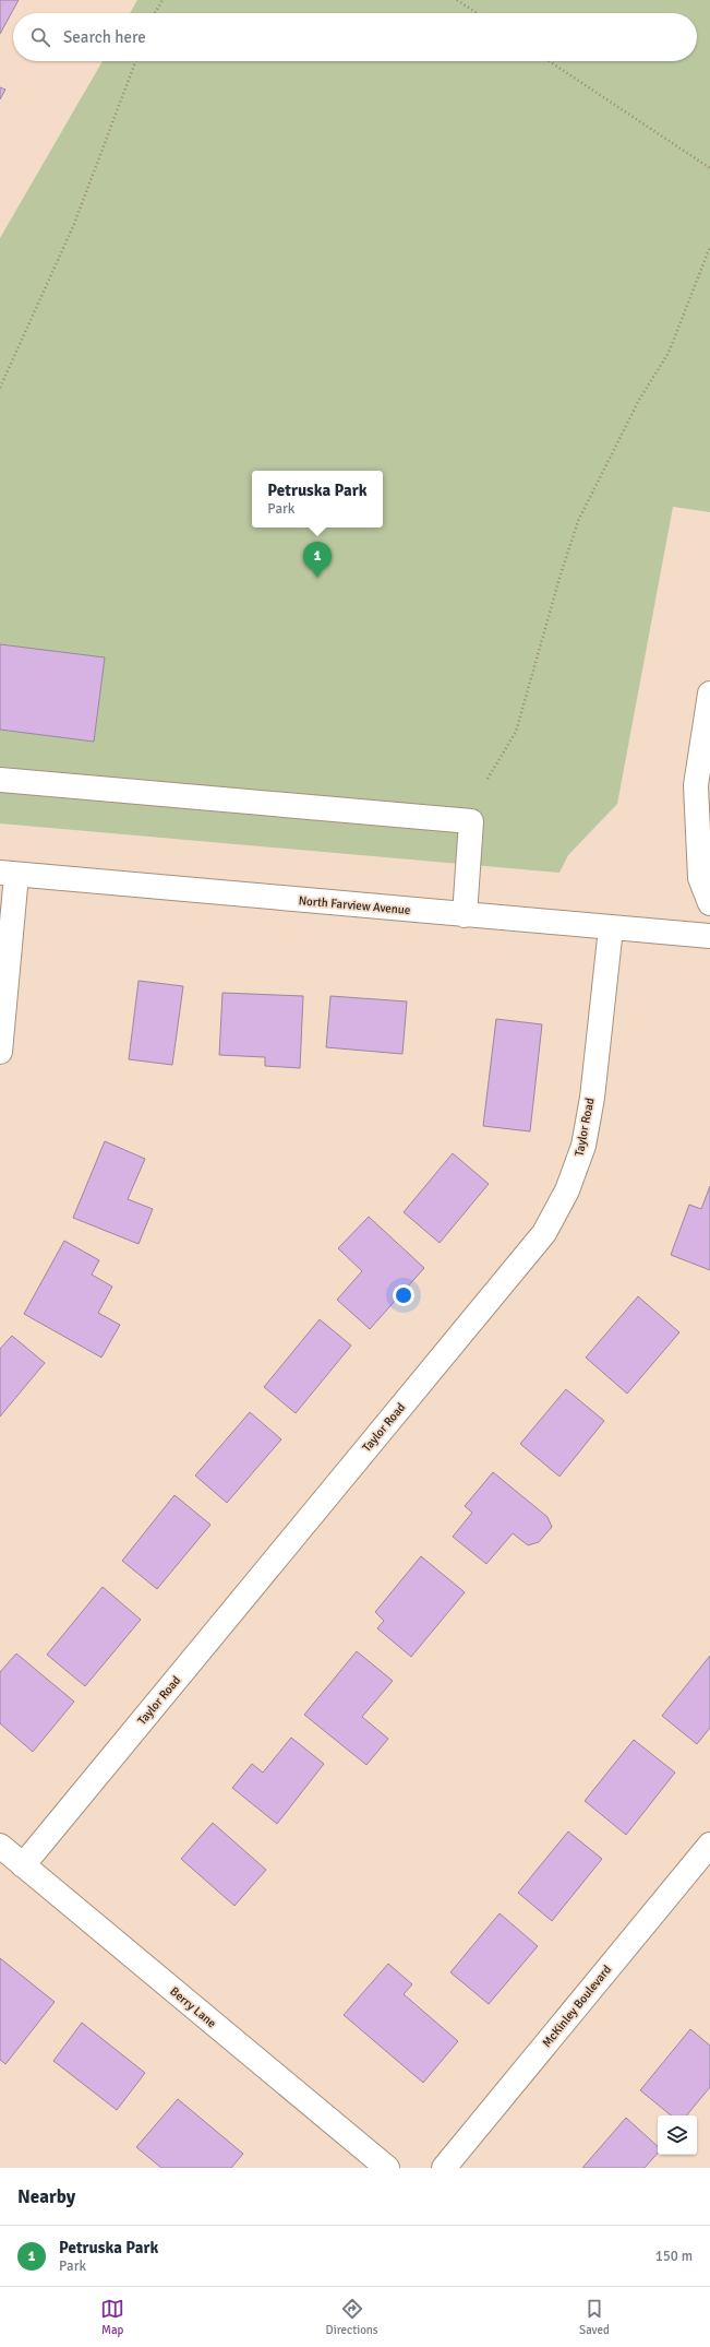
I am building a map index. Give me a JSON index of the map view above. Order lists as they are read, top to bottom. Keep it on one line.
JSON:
{"streets":{"street":["North Farview Avenue","Taylor Road","McKinley Boulevard","Berry Lane"]},"crossings":[["North Farview Avenue","Taylor Road"],["Taylor Road","Berry Lane"]],"page":{"search":"Search here","popup":["Petruska Park","Park"],"pins":"1","heading":"Nearby","list":[{"mark":"1","name":"Petruska Park","note":"Park","value":"150 m"}],"nav":["Map","Directions","Saved"]}}
